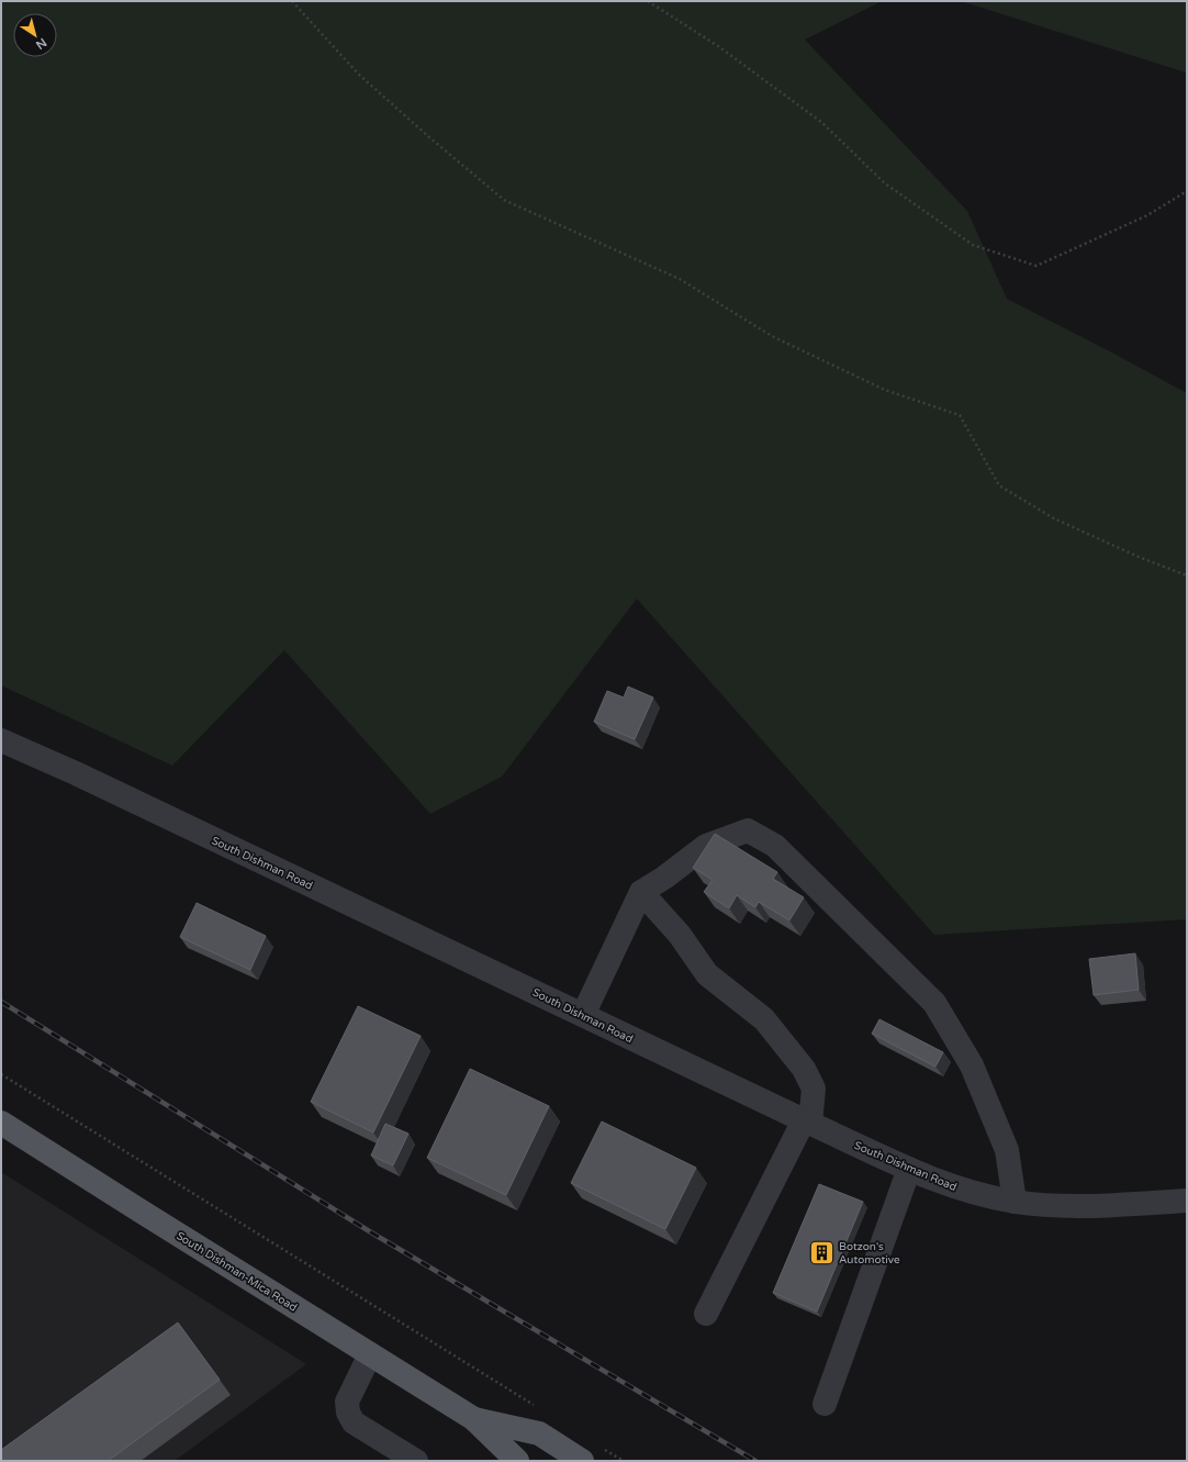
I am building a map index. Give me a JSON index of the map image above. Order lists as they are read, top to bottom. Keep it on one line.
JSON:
{"streets":{"main road":["South Dishman-Mica Road"],"street":["South Dishman Road"]},"places":{"building":["Botzon's Automotive"]},"north":"bottom right"}
